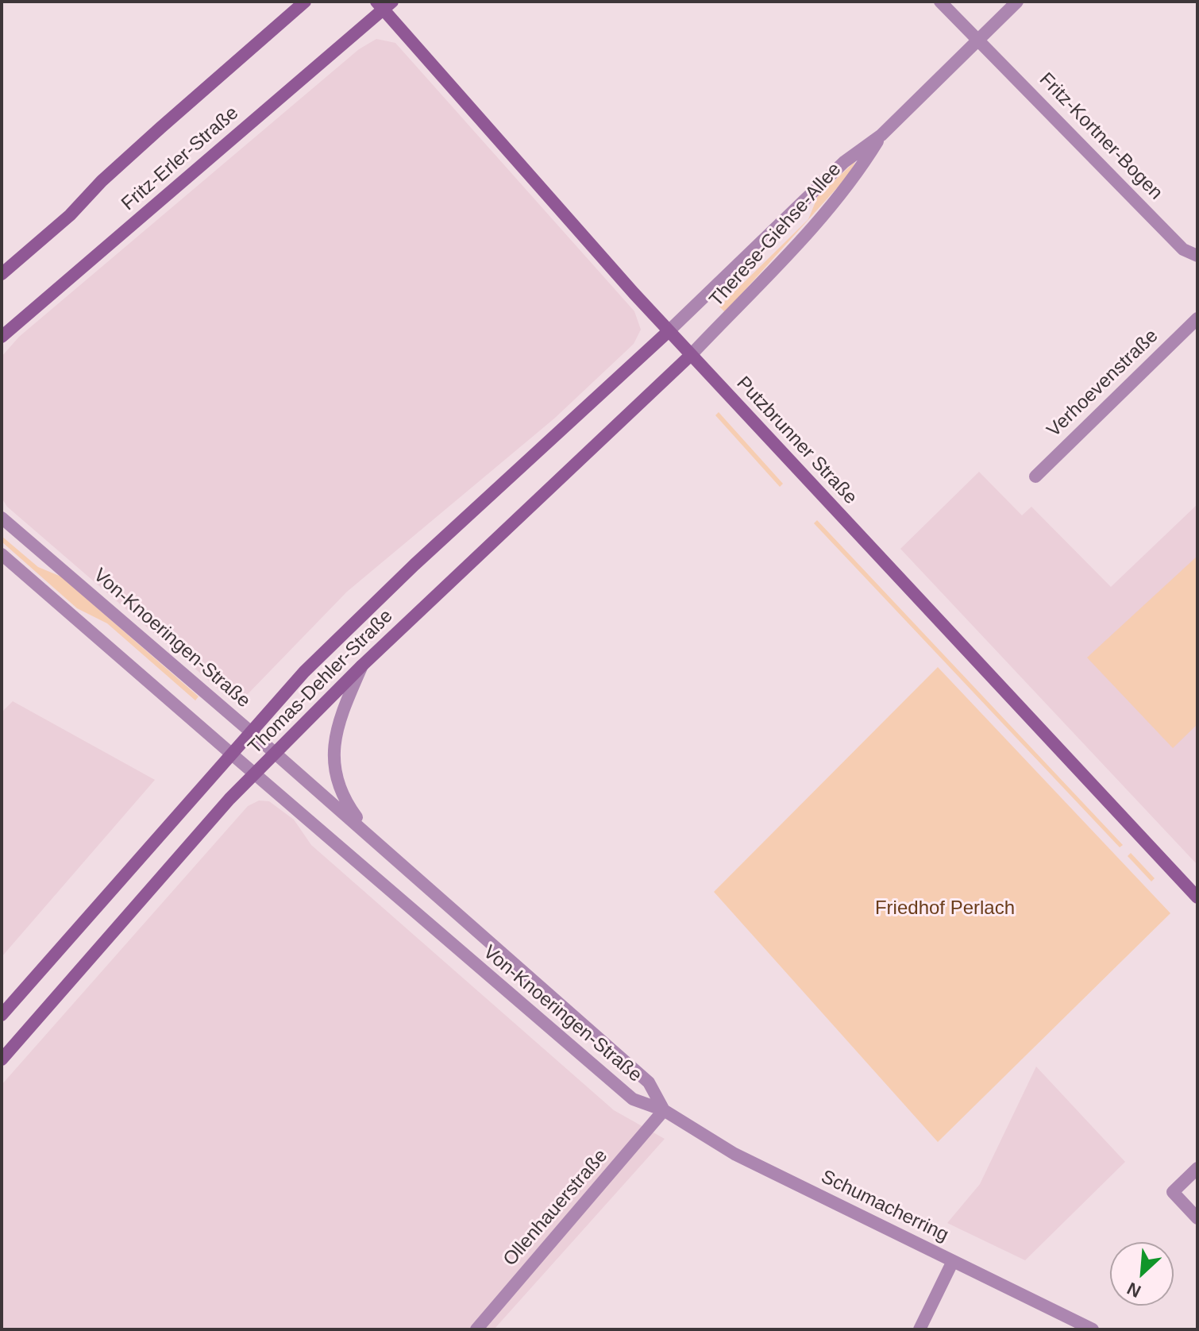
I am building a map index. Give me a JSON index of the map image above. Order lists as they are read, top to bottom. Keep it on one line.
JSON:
{"streets":{"main road":["Fritz-Erler-Straße","Putzbrunner Straße","Thomas-Dehler-Straße"],"street":["Fritz-Kortner-Bogen","Therese-Giehse-Allee","Verhoevenstraße","Von-Knoeringen-Straße","Schumacherring","Ollenhauerstraße"]},"crossings":[["Fritz-Kortner-Bogen","Therese-Giehse-Allee"],["Fritz-Erler-Straße","Putzbrunner Straße"],["Therese-Giehse-Allee","Putzbrunner Straße"],["Therese-Giehse-Allee","Thomas-Dehler-Straße"],["Putzbrunner Straße","Thomas-Dehler-Straße"],["Von-Knoeringen-Straße","Thomas-Dehler-Straße"],["Von-Knoeringen-Straße","Schumacherring"],["Von-Knoeringen-Straße","Ollenhauerstraße"],["Schumacherring","Ollenhauerstraße"]],"parks":["Friedhof Perlach"],"north":"bottom left"}
